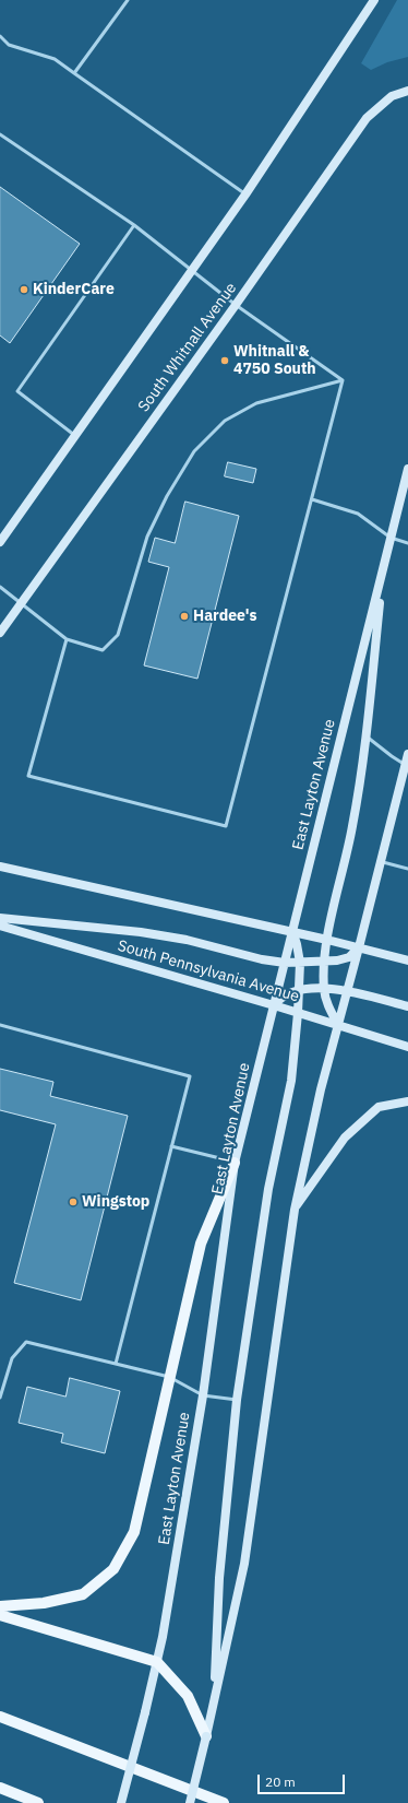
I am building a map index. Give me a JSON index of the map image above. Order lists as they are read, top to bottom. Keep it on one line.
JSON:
{"streets":{"main road":["South Whitnall Avenue","East Layton Avenue","South Pennsylvania Avenue"]},"crossings":[["East Layton Avenue","South Pennsylvania Avenue"]],"places":["KinderCare","Whitnall & 4750 South","Hardee's","Wingstop"],"scale_bar":"20 m"}
